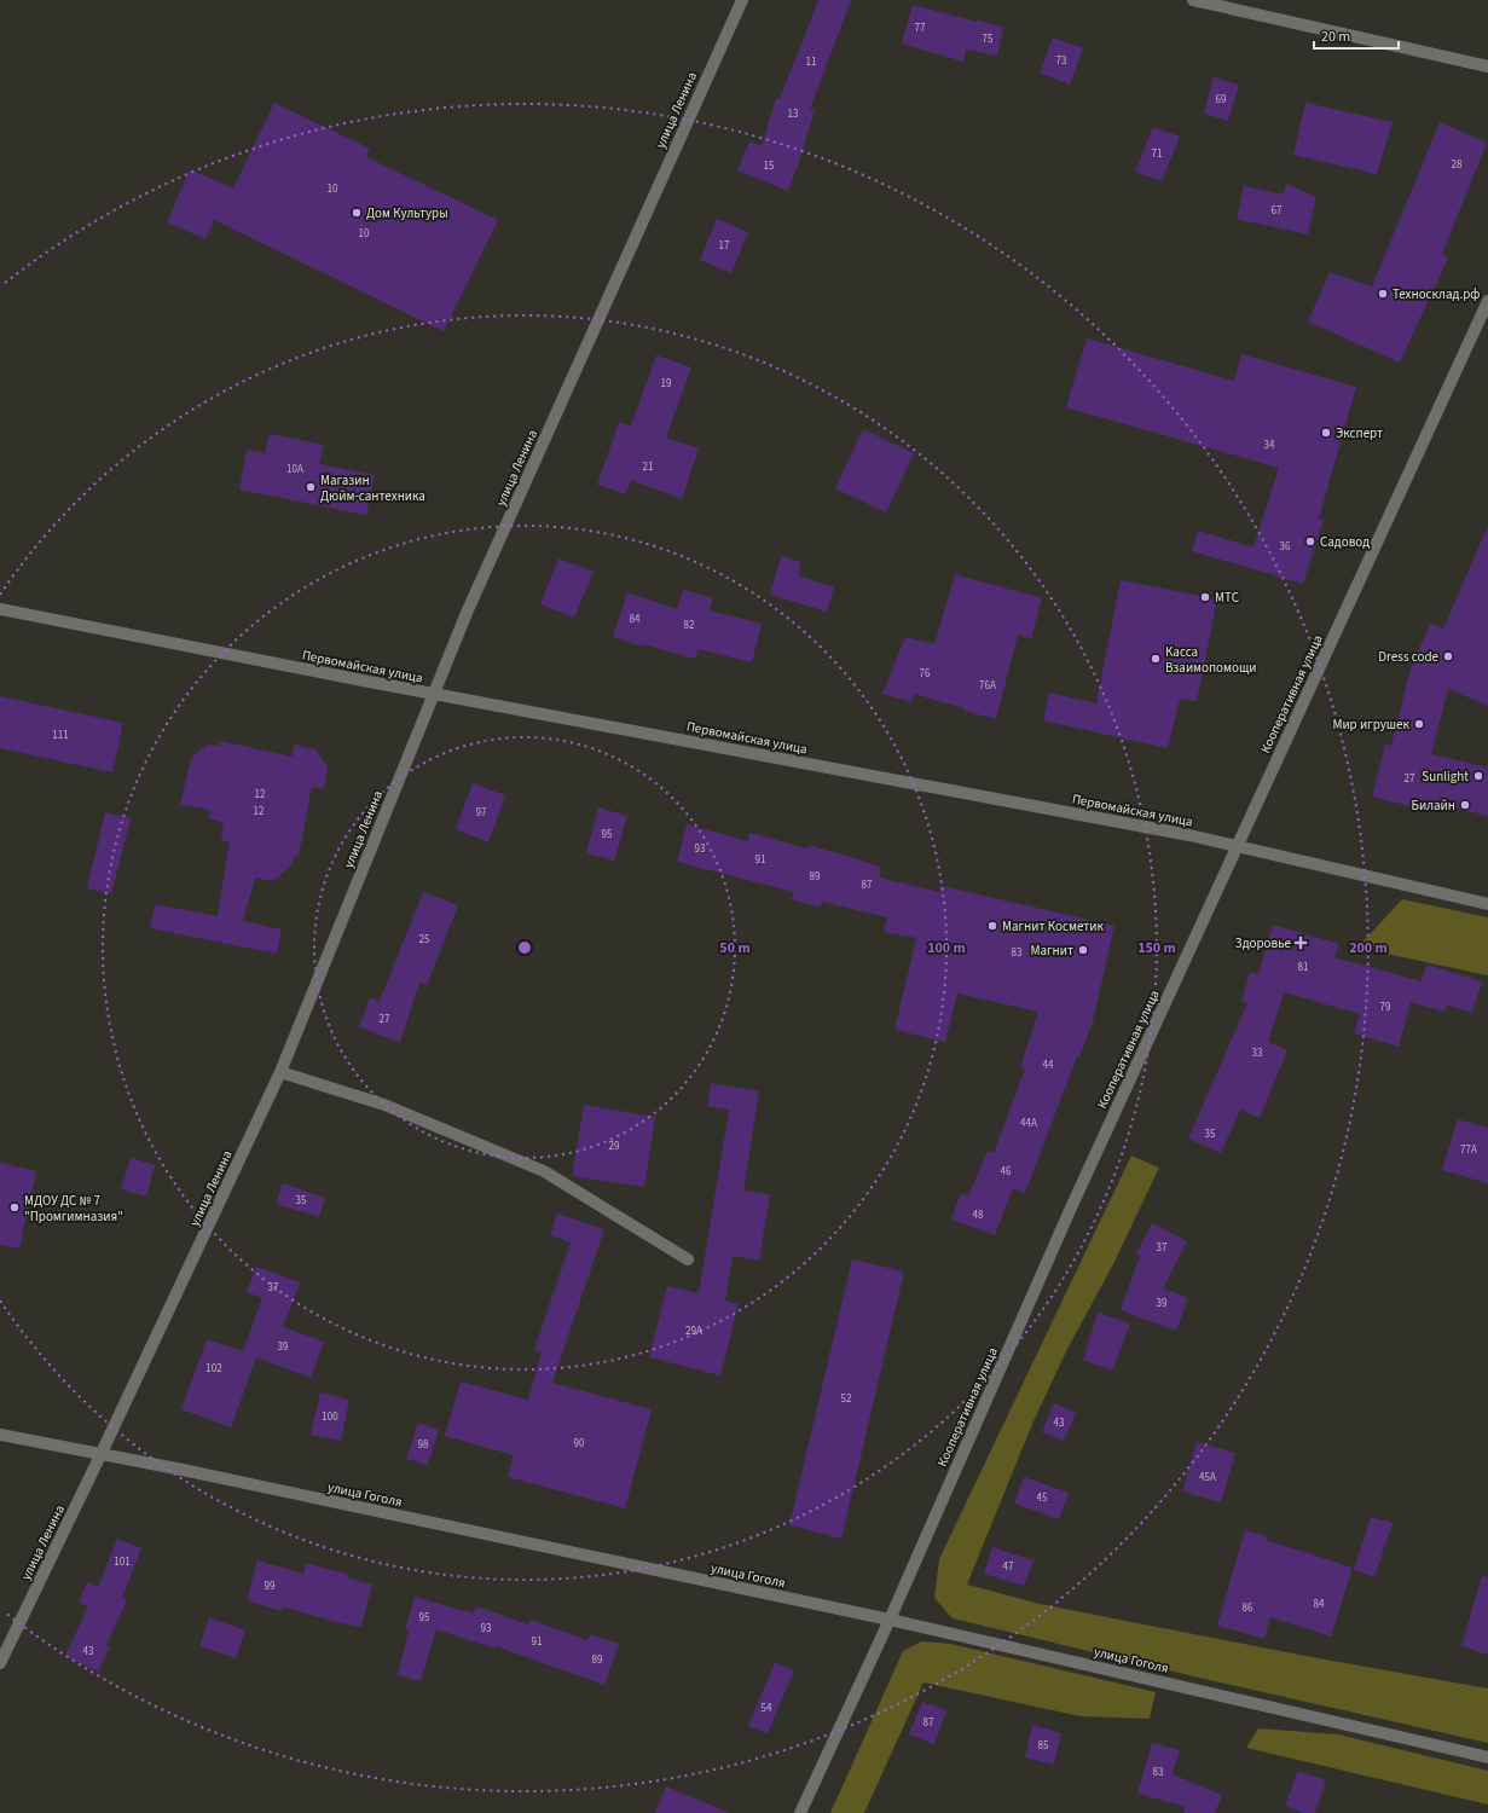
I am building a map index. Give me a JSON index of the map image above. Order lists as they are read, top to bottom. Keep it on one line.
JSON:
{"streets":{"street":["улица Ленина","Первомайская улица","Кооперативная улица","улица Гоголя"]},"crossings":[["улица Ленина","Первомайская улица"],["улица Ленина","улица Гоголя"],["Первомайская улица","Кооперативная улица"],["Кооперативная улица","улица Гоголя"]],"places":{"other":["Дом Культуры","Техносклад.рф","Эксперт","Магазин Дюйм-сантехника","Садовод","МТС","Dress code","Касса Взаимопомощи","Мир игрушек","Sunlight","Билайн","Магнит Косметик","Магнит","МДОУ ДС № 7 \"Промгимназия\""],"health":["Здоровье"]},"house_numbers":["77","75","73","11","69","13","71","28","15","10","67","10","17","19","34","21","10А","36","84","82","76","76А","111","27","12","12","97","95","93","91","89","87","25","83","81","79","27","33","44","44А","35","29","77А","46","35","48","37","37","39","29А","39","102","52","100","43","90","98","45А","45","101","47","99","84","86","95","93","91","43","89","54","87","85","83"],"scale_bar":"20 m","rings":["50 m","100 m","150 m","200 m"]}
